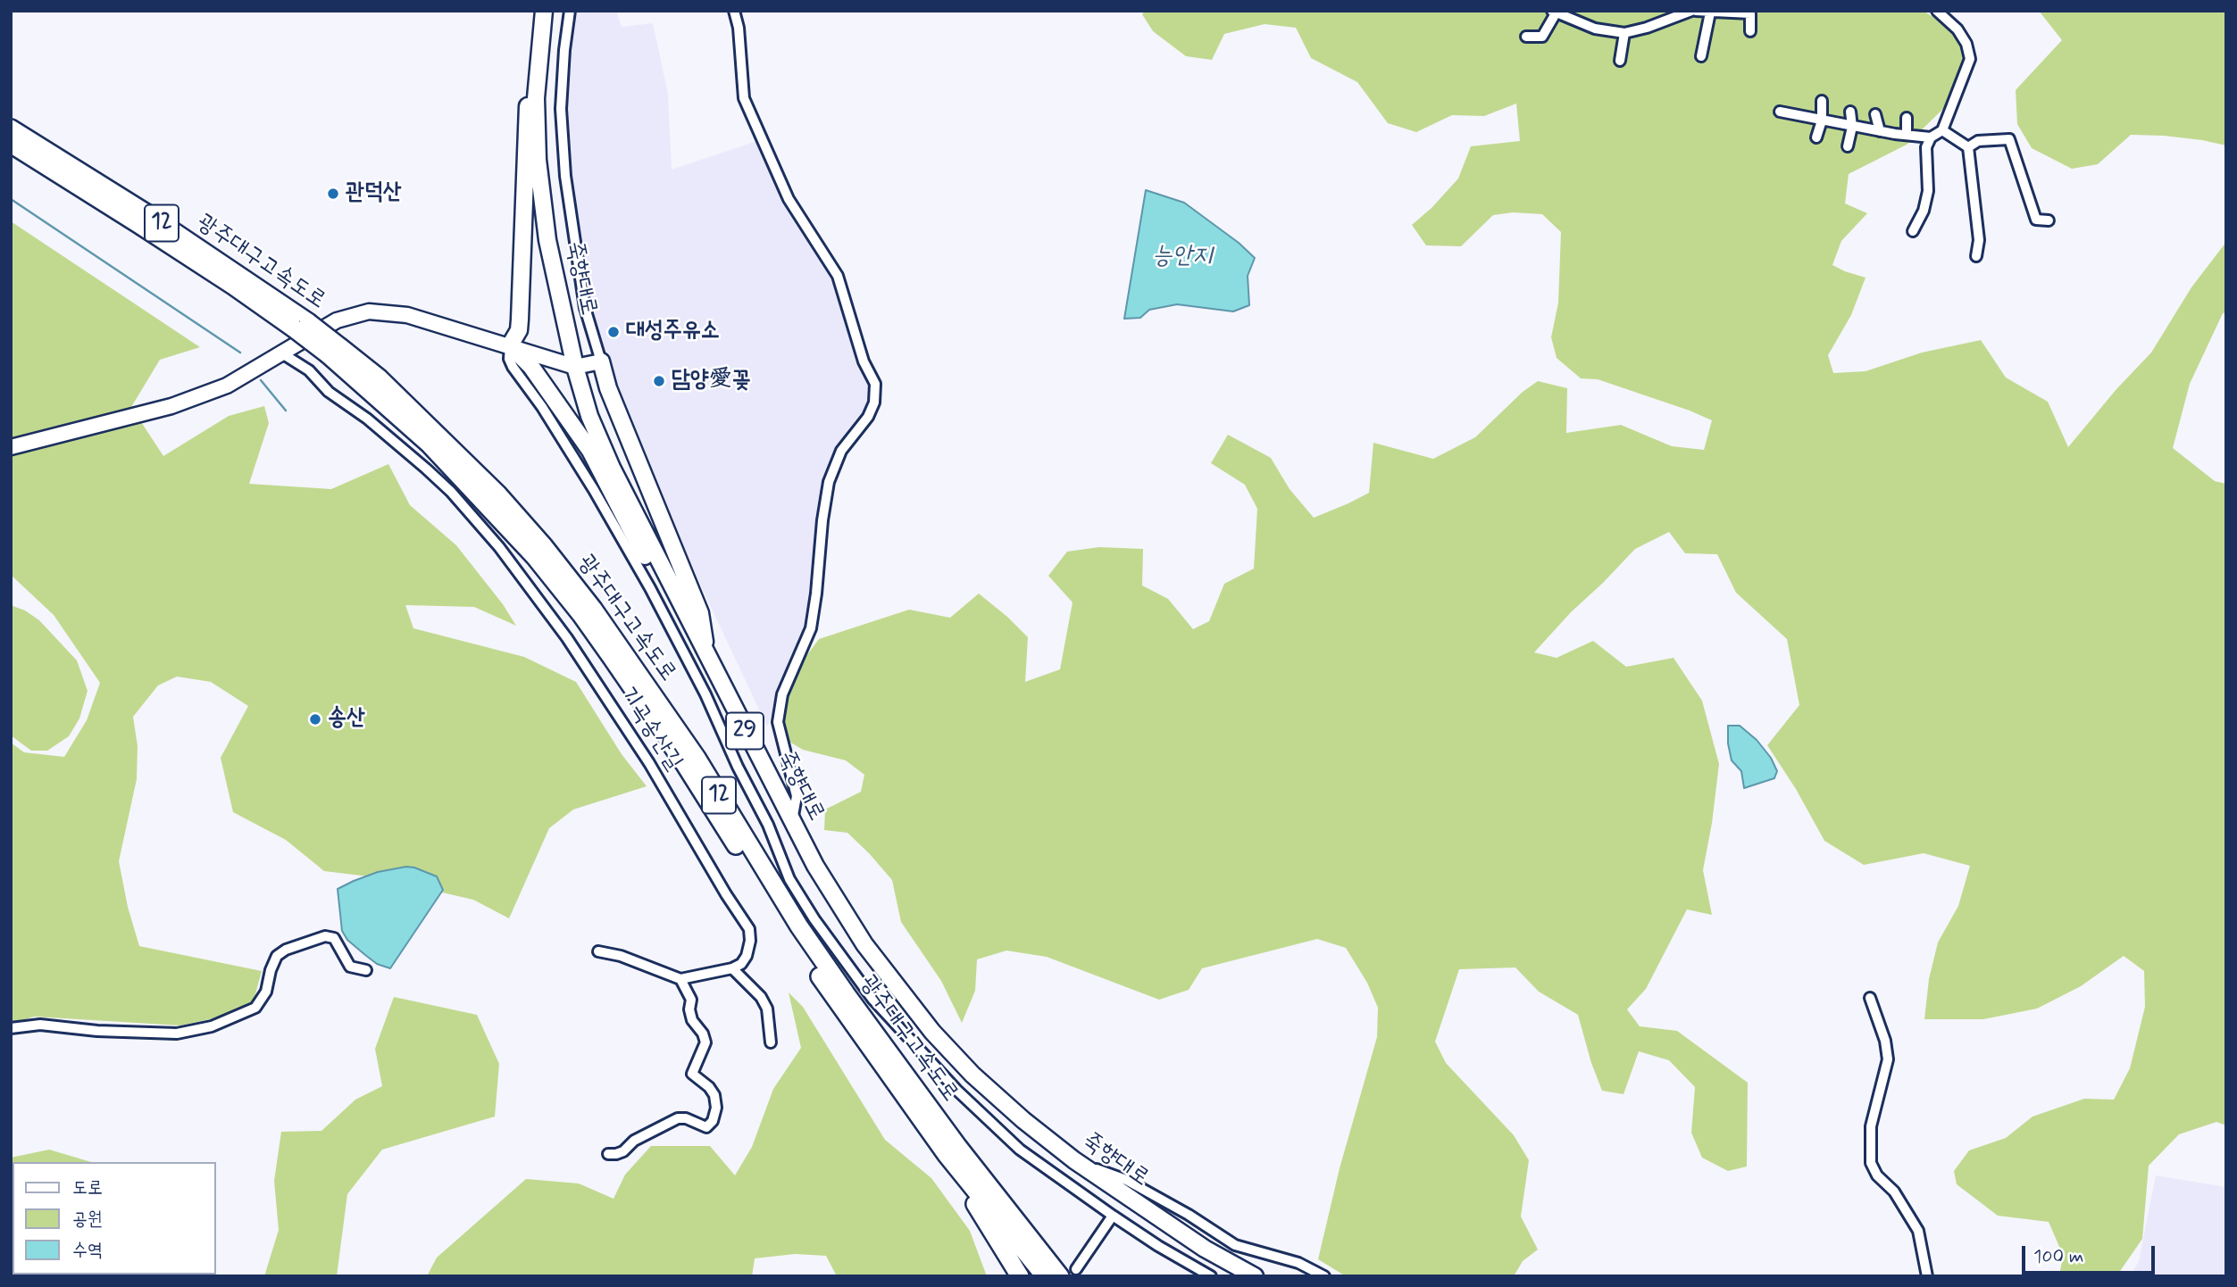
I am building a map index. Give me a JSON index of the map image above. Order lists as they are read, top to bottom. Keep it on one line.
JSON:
{"streets":{"highway":["12","광주대구고속도로"],"main road":["죽향대로","29"],"street":["기곡송산길"]},"water":["능안지"],"places":["관덕산","대성주유소","담양愛꽂","송산"],"legend":["도로","공원","수역"],"scale_bar":"100 m"}
